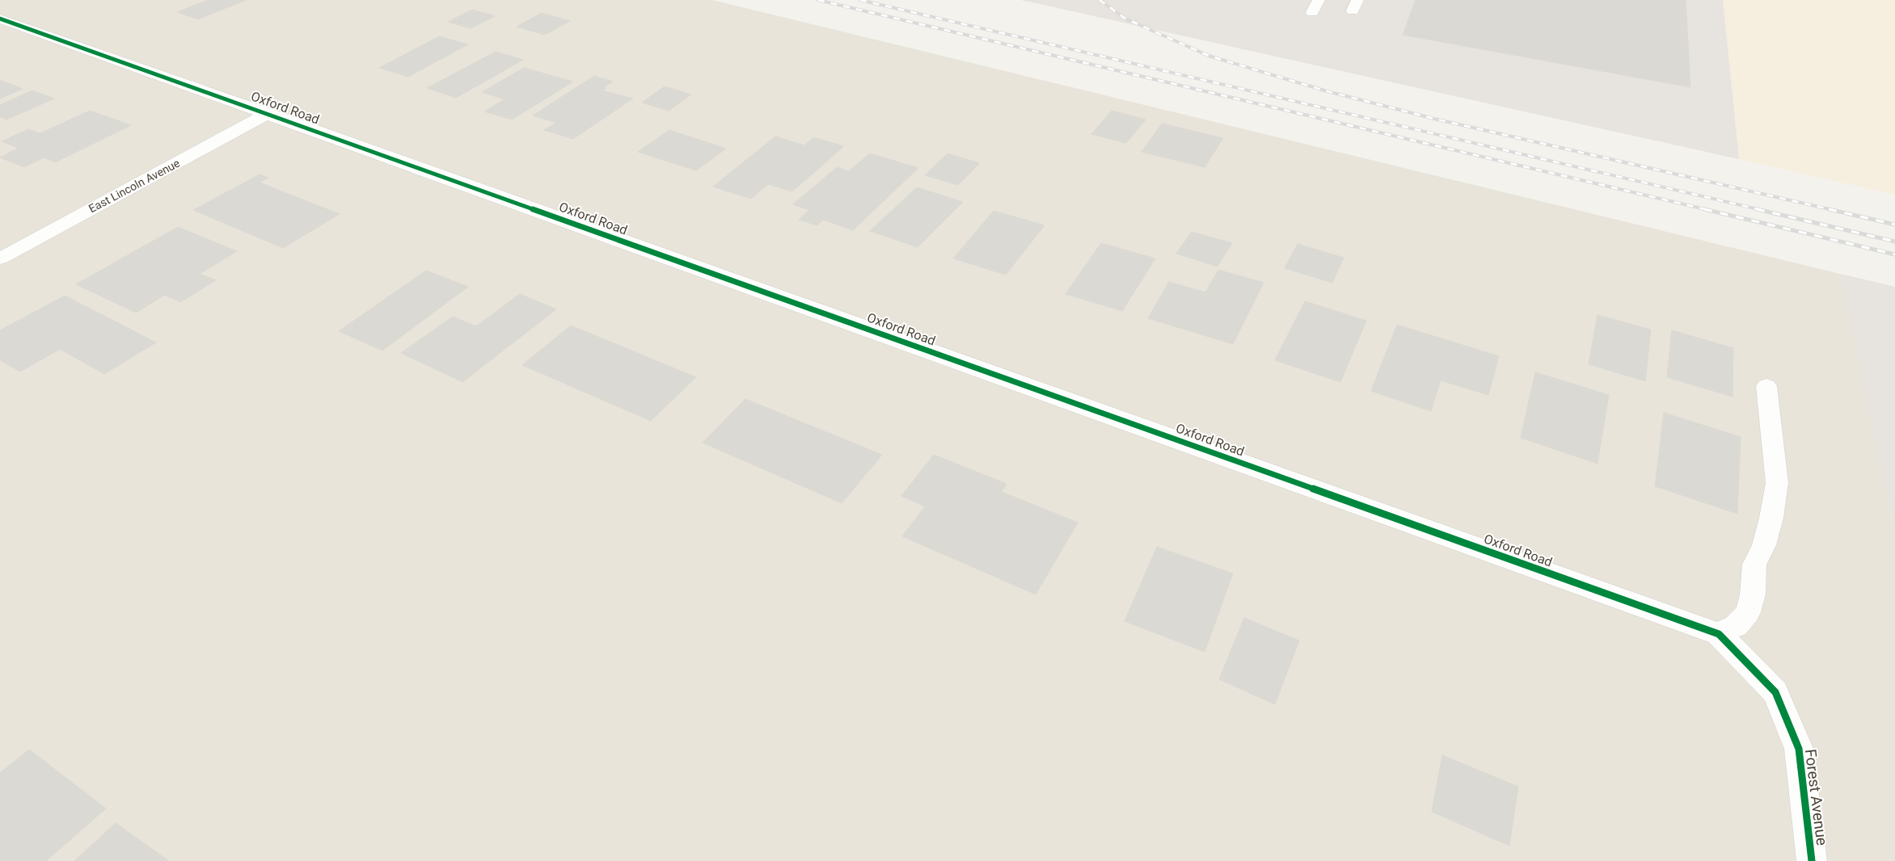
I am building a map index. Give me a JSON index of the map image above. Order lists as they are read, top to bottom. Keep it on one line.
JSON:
{"streets":{"street":["Oxford Road","East Lincoln Avenue","Forest Avenue"]},"crossings":[["Oxford Road","East Lincoln Avenue"],["Oxford Road","Forest Avenue"]]}
